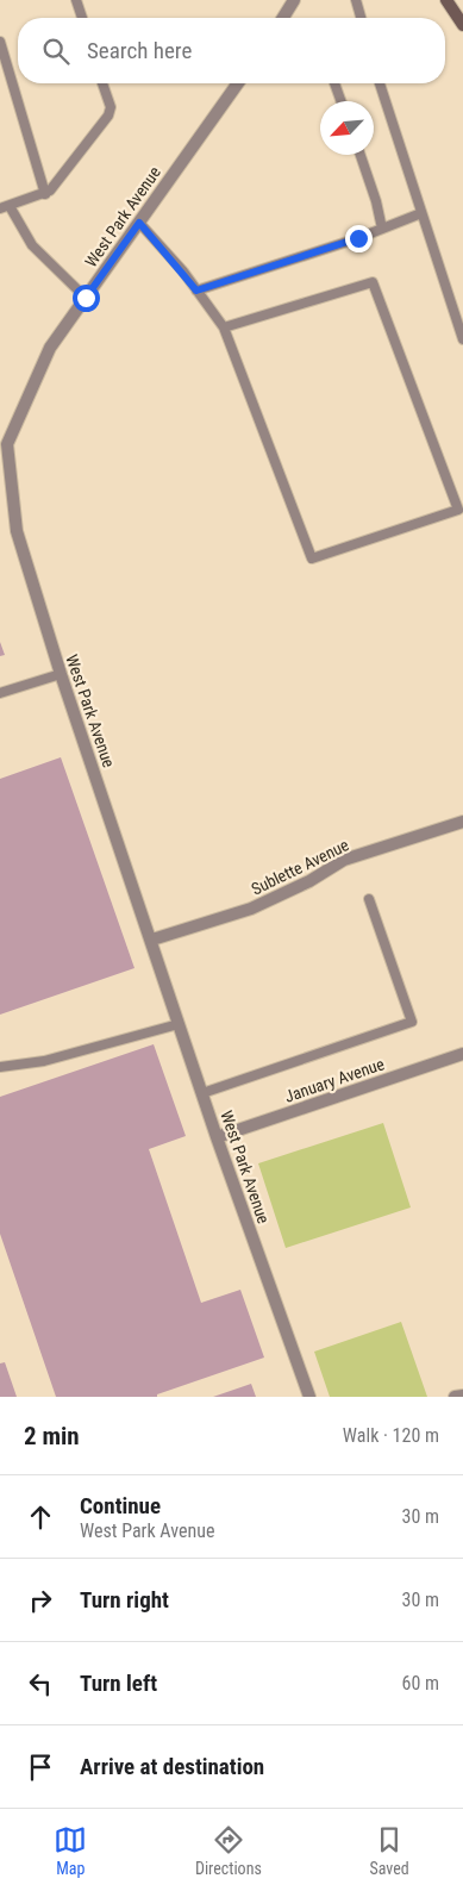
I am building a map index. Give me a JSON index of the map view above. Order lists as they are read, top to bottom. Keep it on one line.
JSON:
{"streets":{"street":["West Park Avenue","Sublette Avenue","January Avenue"]},"crossings":[["West Park Avenue","Sublette Avenue"],["West Park Avenue","January Avenue"]],"north":"bottom left","page":{"search":"Search here","heading":["2 min","Walk · 120 m"],"list":[["Continue","West Park Avenue","30 m"],["Turn right","30 m"],["Turn left","60 m"],"Arrive at destination"],"nav":["Map","Directions","Saved"]}}
